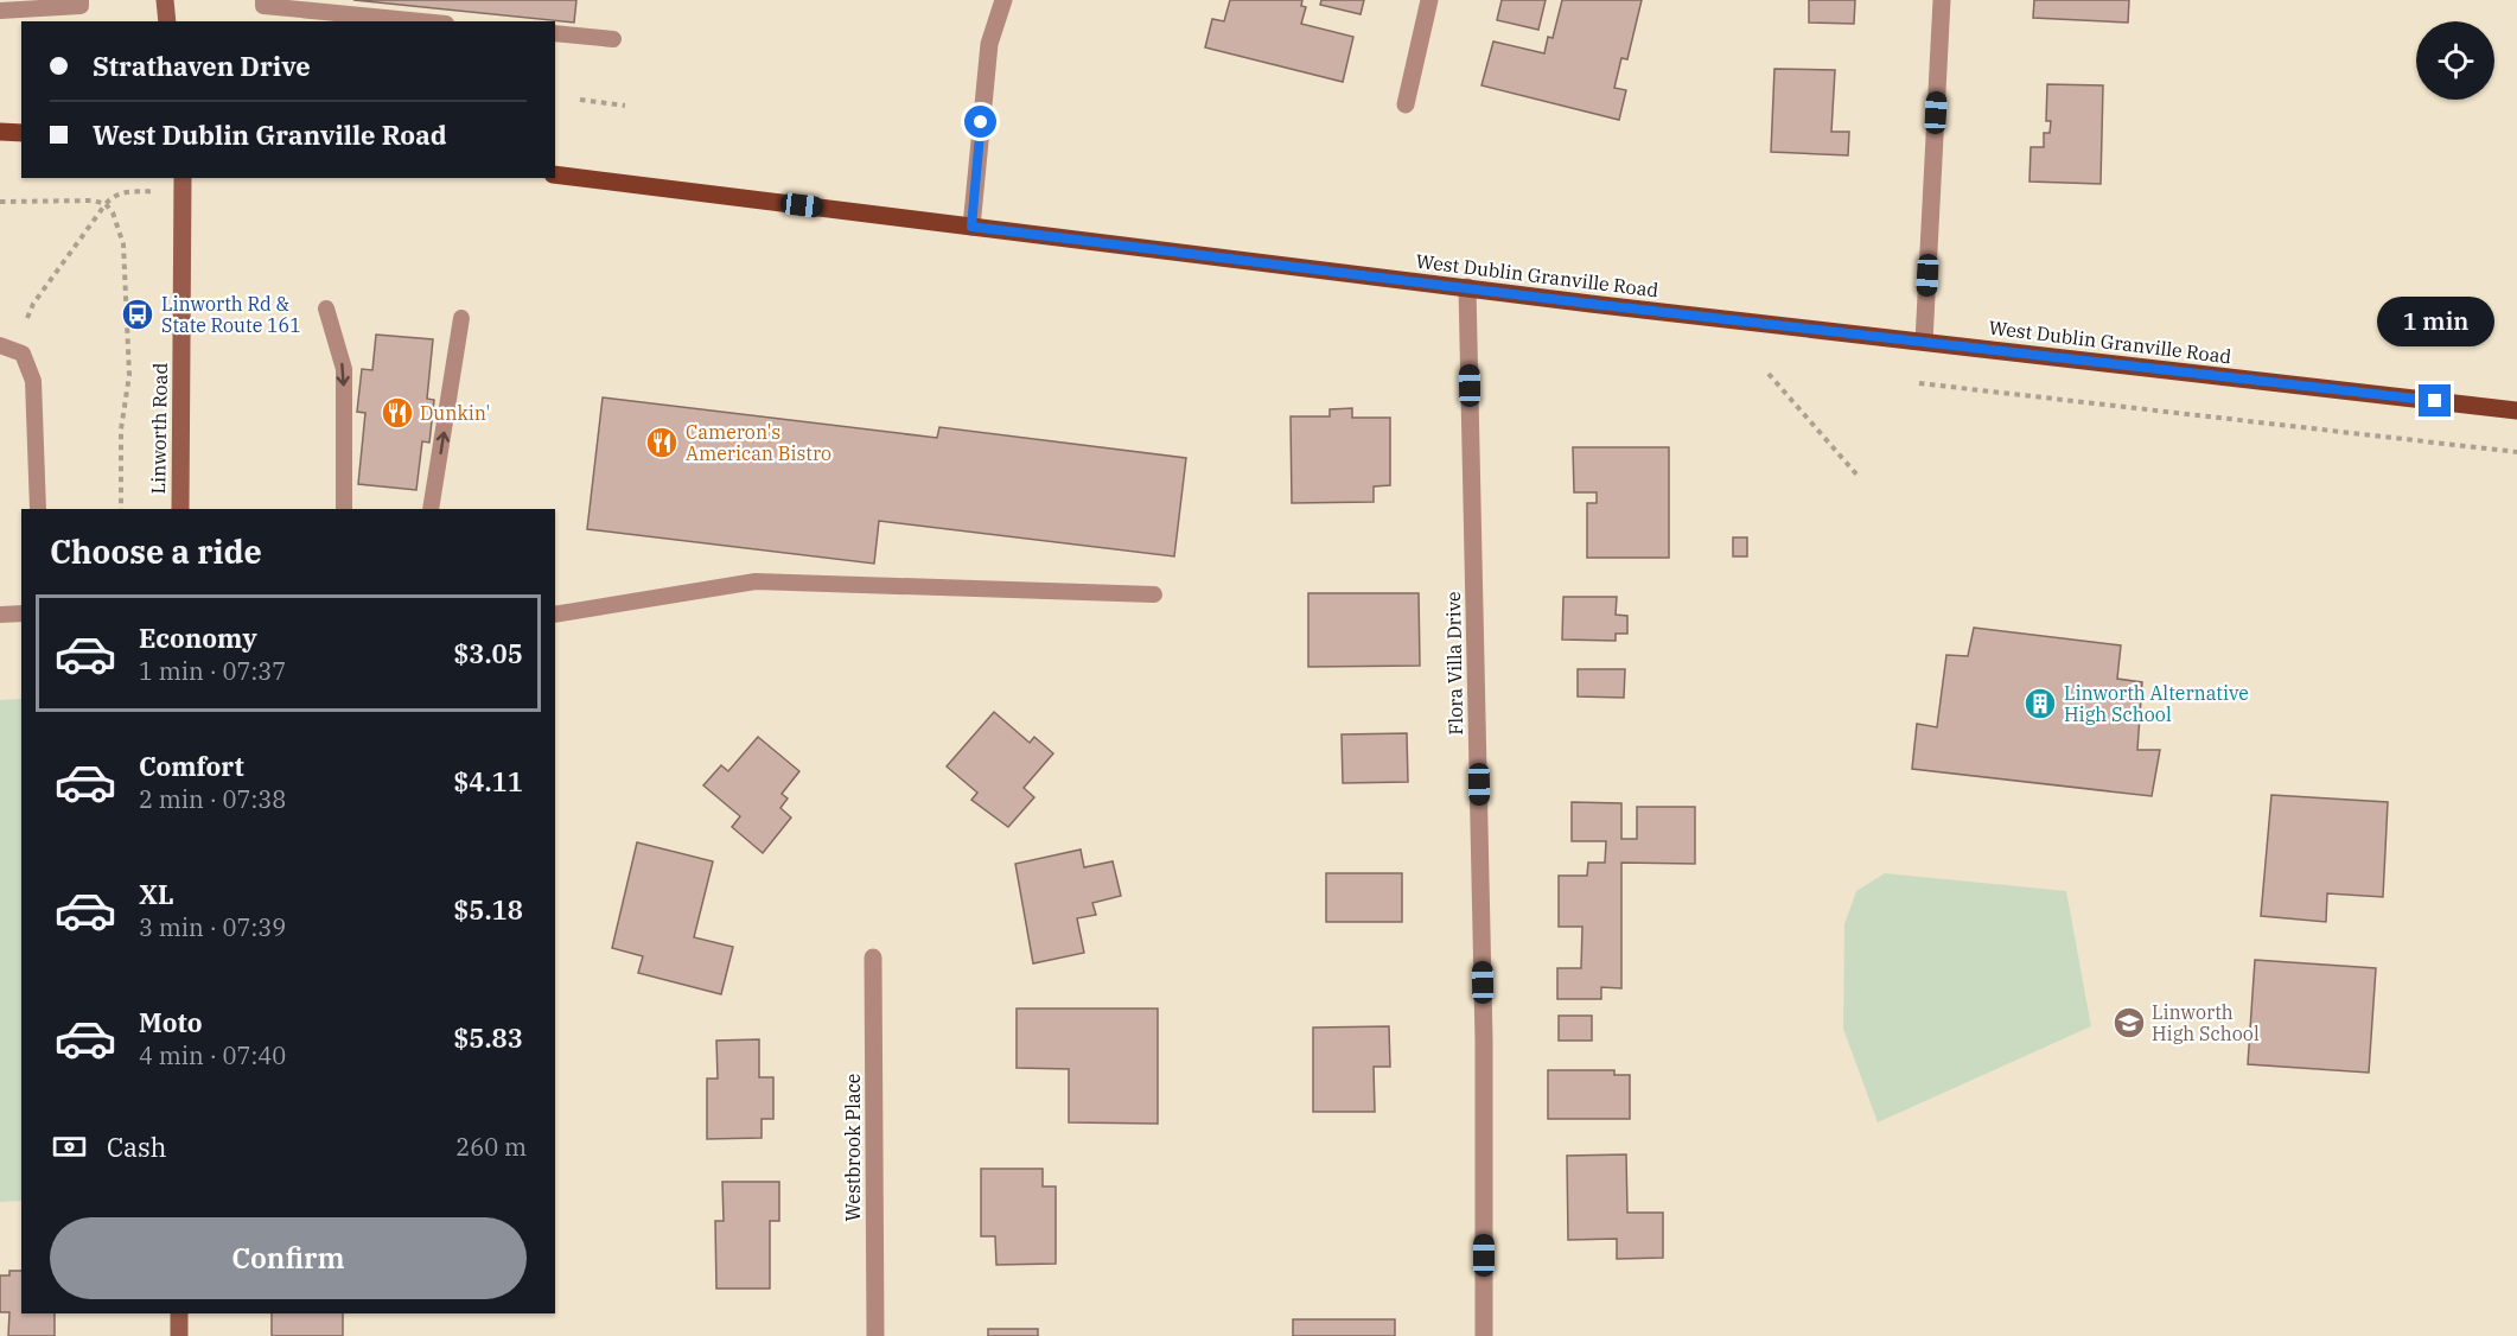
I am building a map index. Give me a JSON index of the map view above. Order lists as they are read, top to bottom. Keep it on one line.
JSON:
{"streets":{"main road":["West Dublin Granville Road","Linworth Road"],"street":["Flora Villa Drive","Westbrook Place"]},"crossings":[["West Dublin Granville Road","Flora Villa Drive"]],"places":{"bus stop":["Linworth Rd & State Route 161"],"restaurant":["Dunkin'","Cameron's American Bistro"],"building":["Linworth Alternative High School"],"school or university":["Linworth High School"]},"page":{"banner":["Strathaven Drive","West Dublin Granville Road"],"bubble":"1 min","heading":"Choose a ride","list":[{"name":"Economy","note":"1 min · 07:37","value":"$3.05"},{"name":"Comfort","note":"2 min · 07:38","value":"$4.11"},{"name":"XL","note":"3 min · 07:39","value":"$5.18"},{"name":"Moto","note":"4 min · 07:40","value":"$5.83"}],"pay":["Cash","260 m"],"buttons":"Confirm"}}
